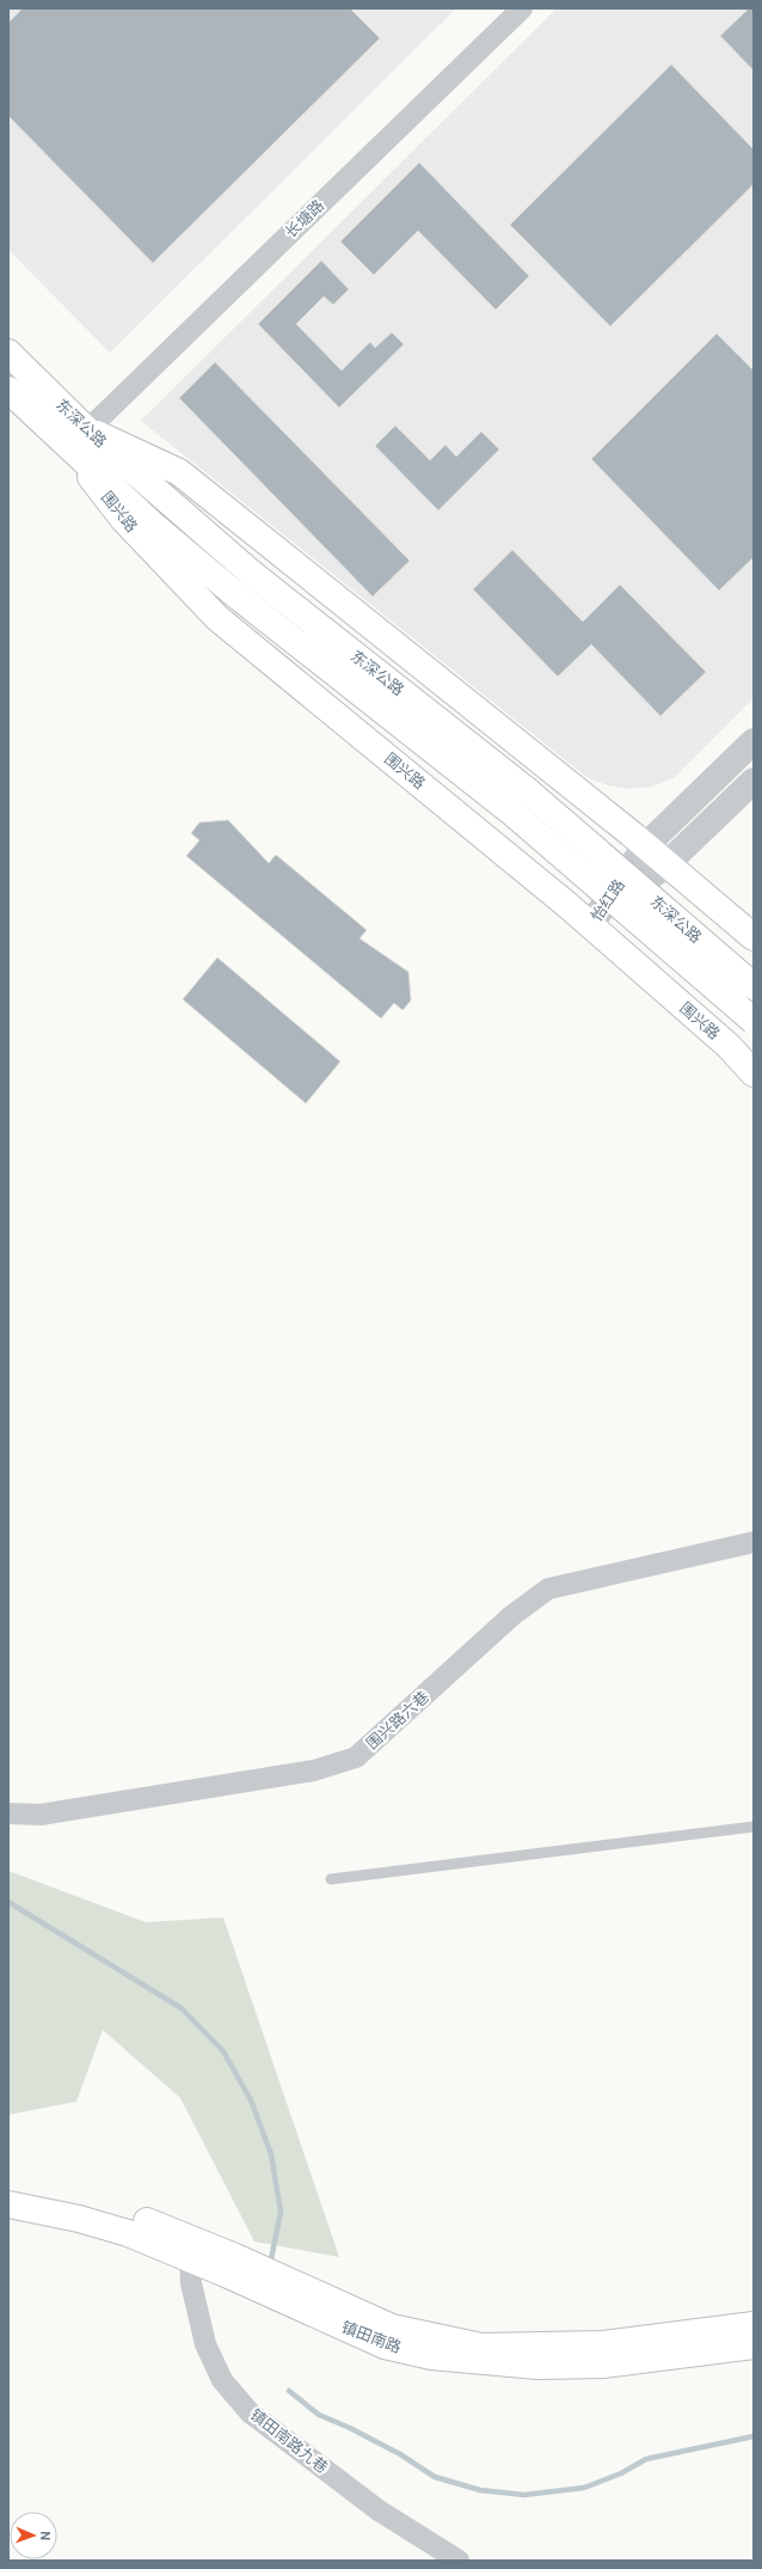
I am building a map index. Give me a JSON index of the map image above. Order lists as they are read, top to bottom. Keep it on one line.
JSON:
{"streets":{"main road":["东深公路","围兴路","镇田南路"],"street":["长塘路","怡红路","围兴路六巷","镇田南路九巷"]},"crossings":[["长塘路","东深公路"],["东深公路","围兴路"],["围兴路","怡红路"],["镇田南路","镇田南路九巷"]],"north":"right"}
